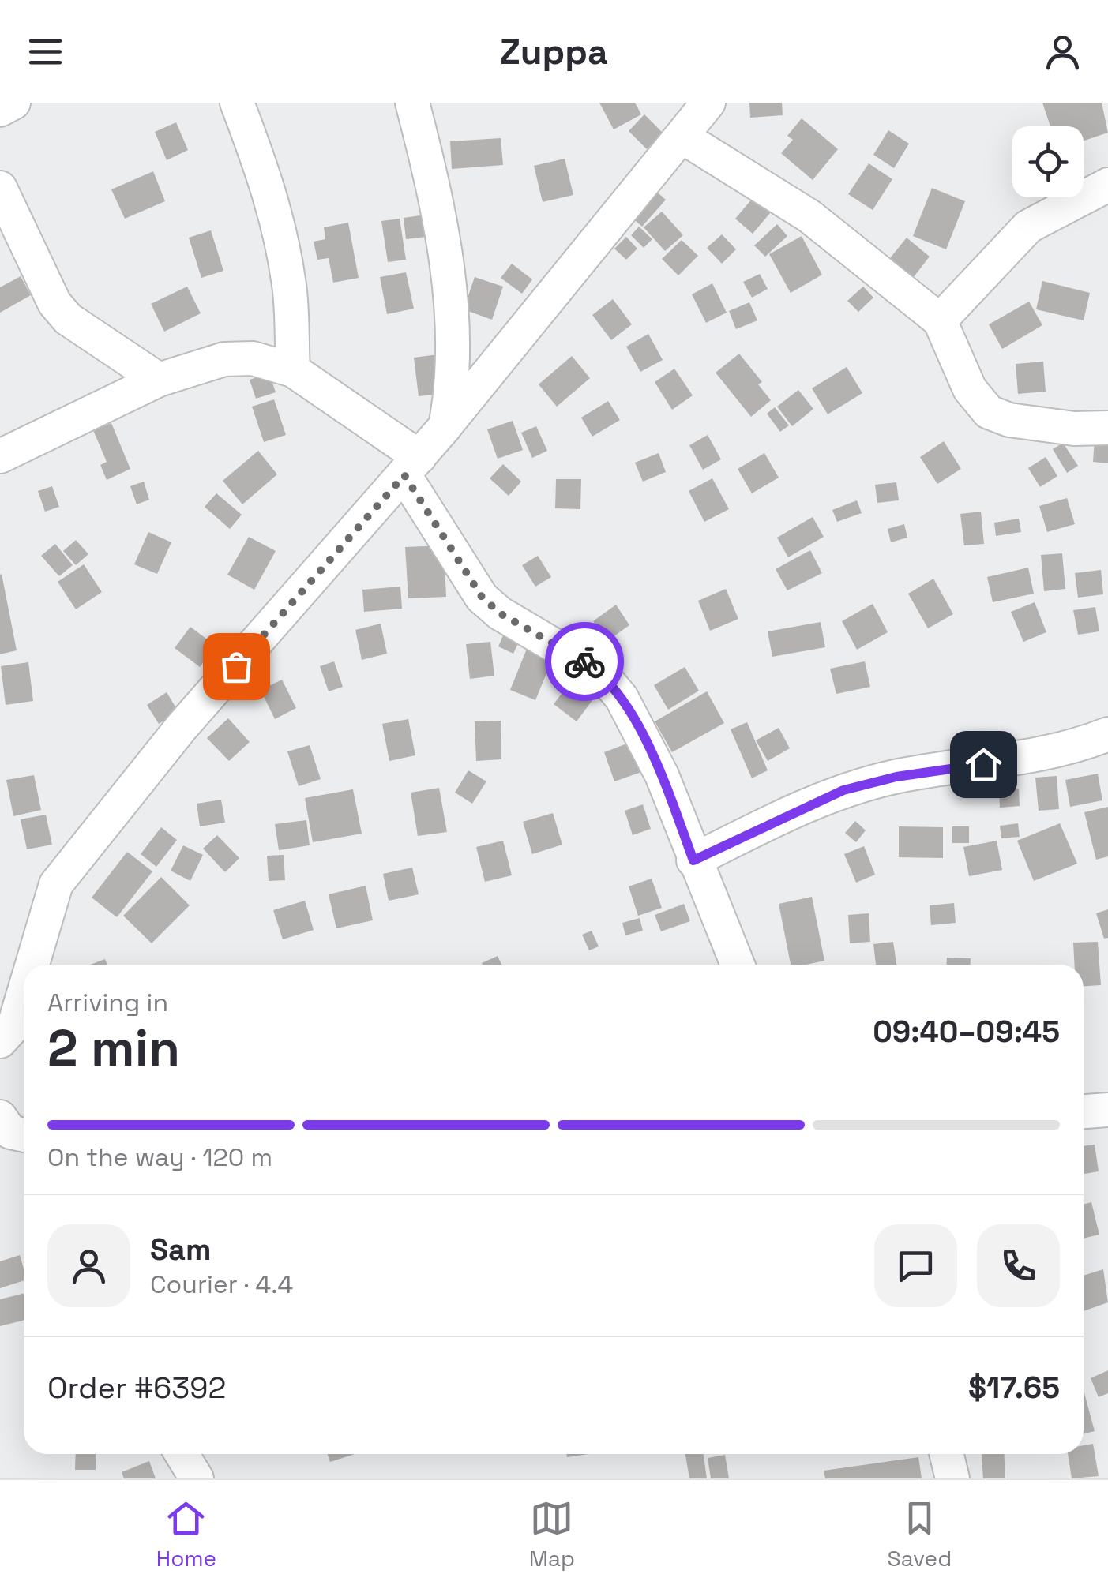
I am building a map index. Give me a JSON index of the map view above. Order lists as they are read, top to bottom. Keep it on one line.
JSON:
{"page":{"header":"Zuppa","heading":["2 min","Arriving in","09:40–09:45"],"panel":["Sam","Courier · 4.4","Order #6392","$17.65"],"bar":"On the way · 120 m","tabs":["Home","Map","Saved"]}}
